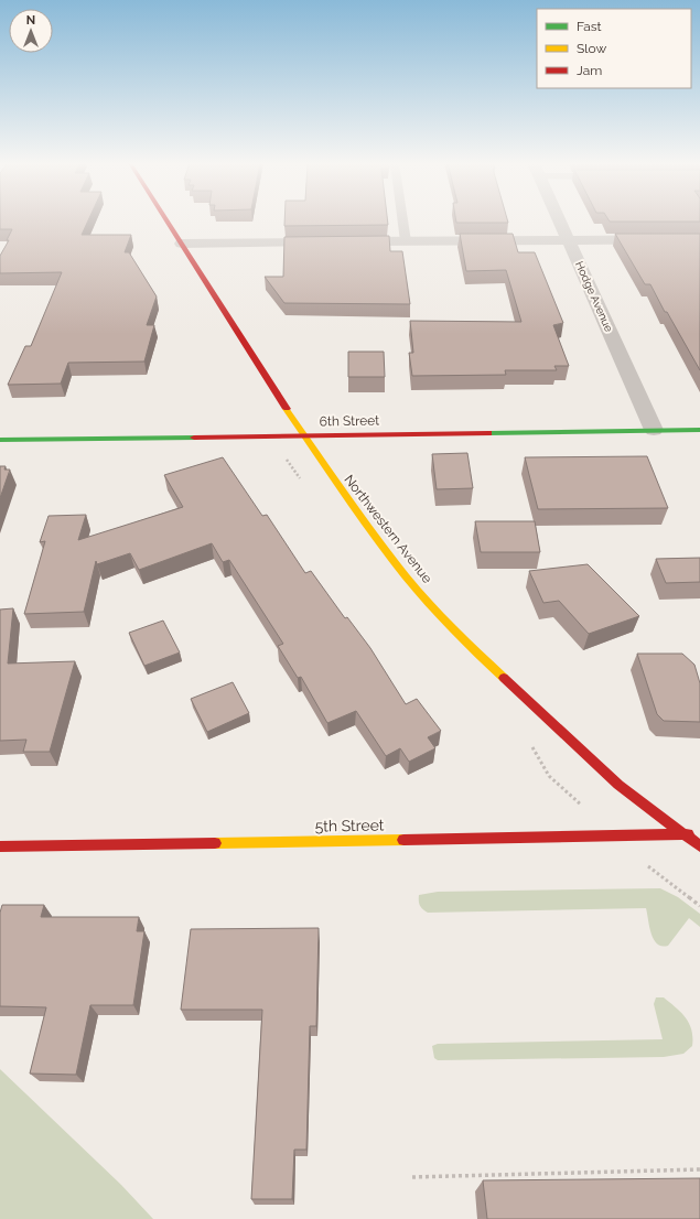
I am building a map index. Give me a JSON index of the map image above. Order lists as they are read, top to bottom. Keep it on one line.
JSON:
{"streets":{"street":["Hodge Avenue","6th Street","Northwestern Avenue","5th Street"]},"crossings":[["Hodge Avenue","6th Street"],["6th Street","Northwestern Avenue"],["Northwestern Avenue","5th Street"]],"legend":["Fast","Slow","Jam"],"north":"top"}
